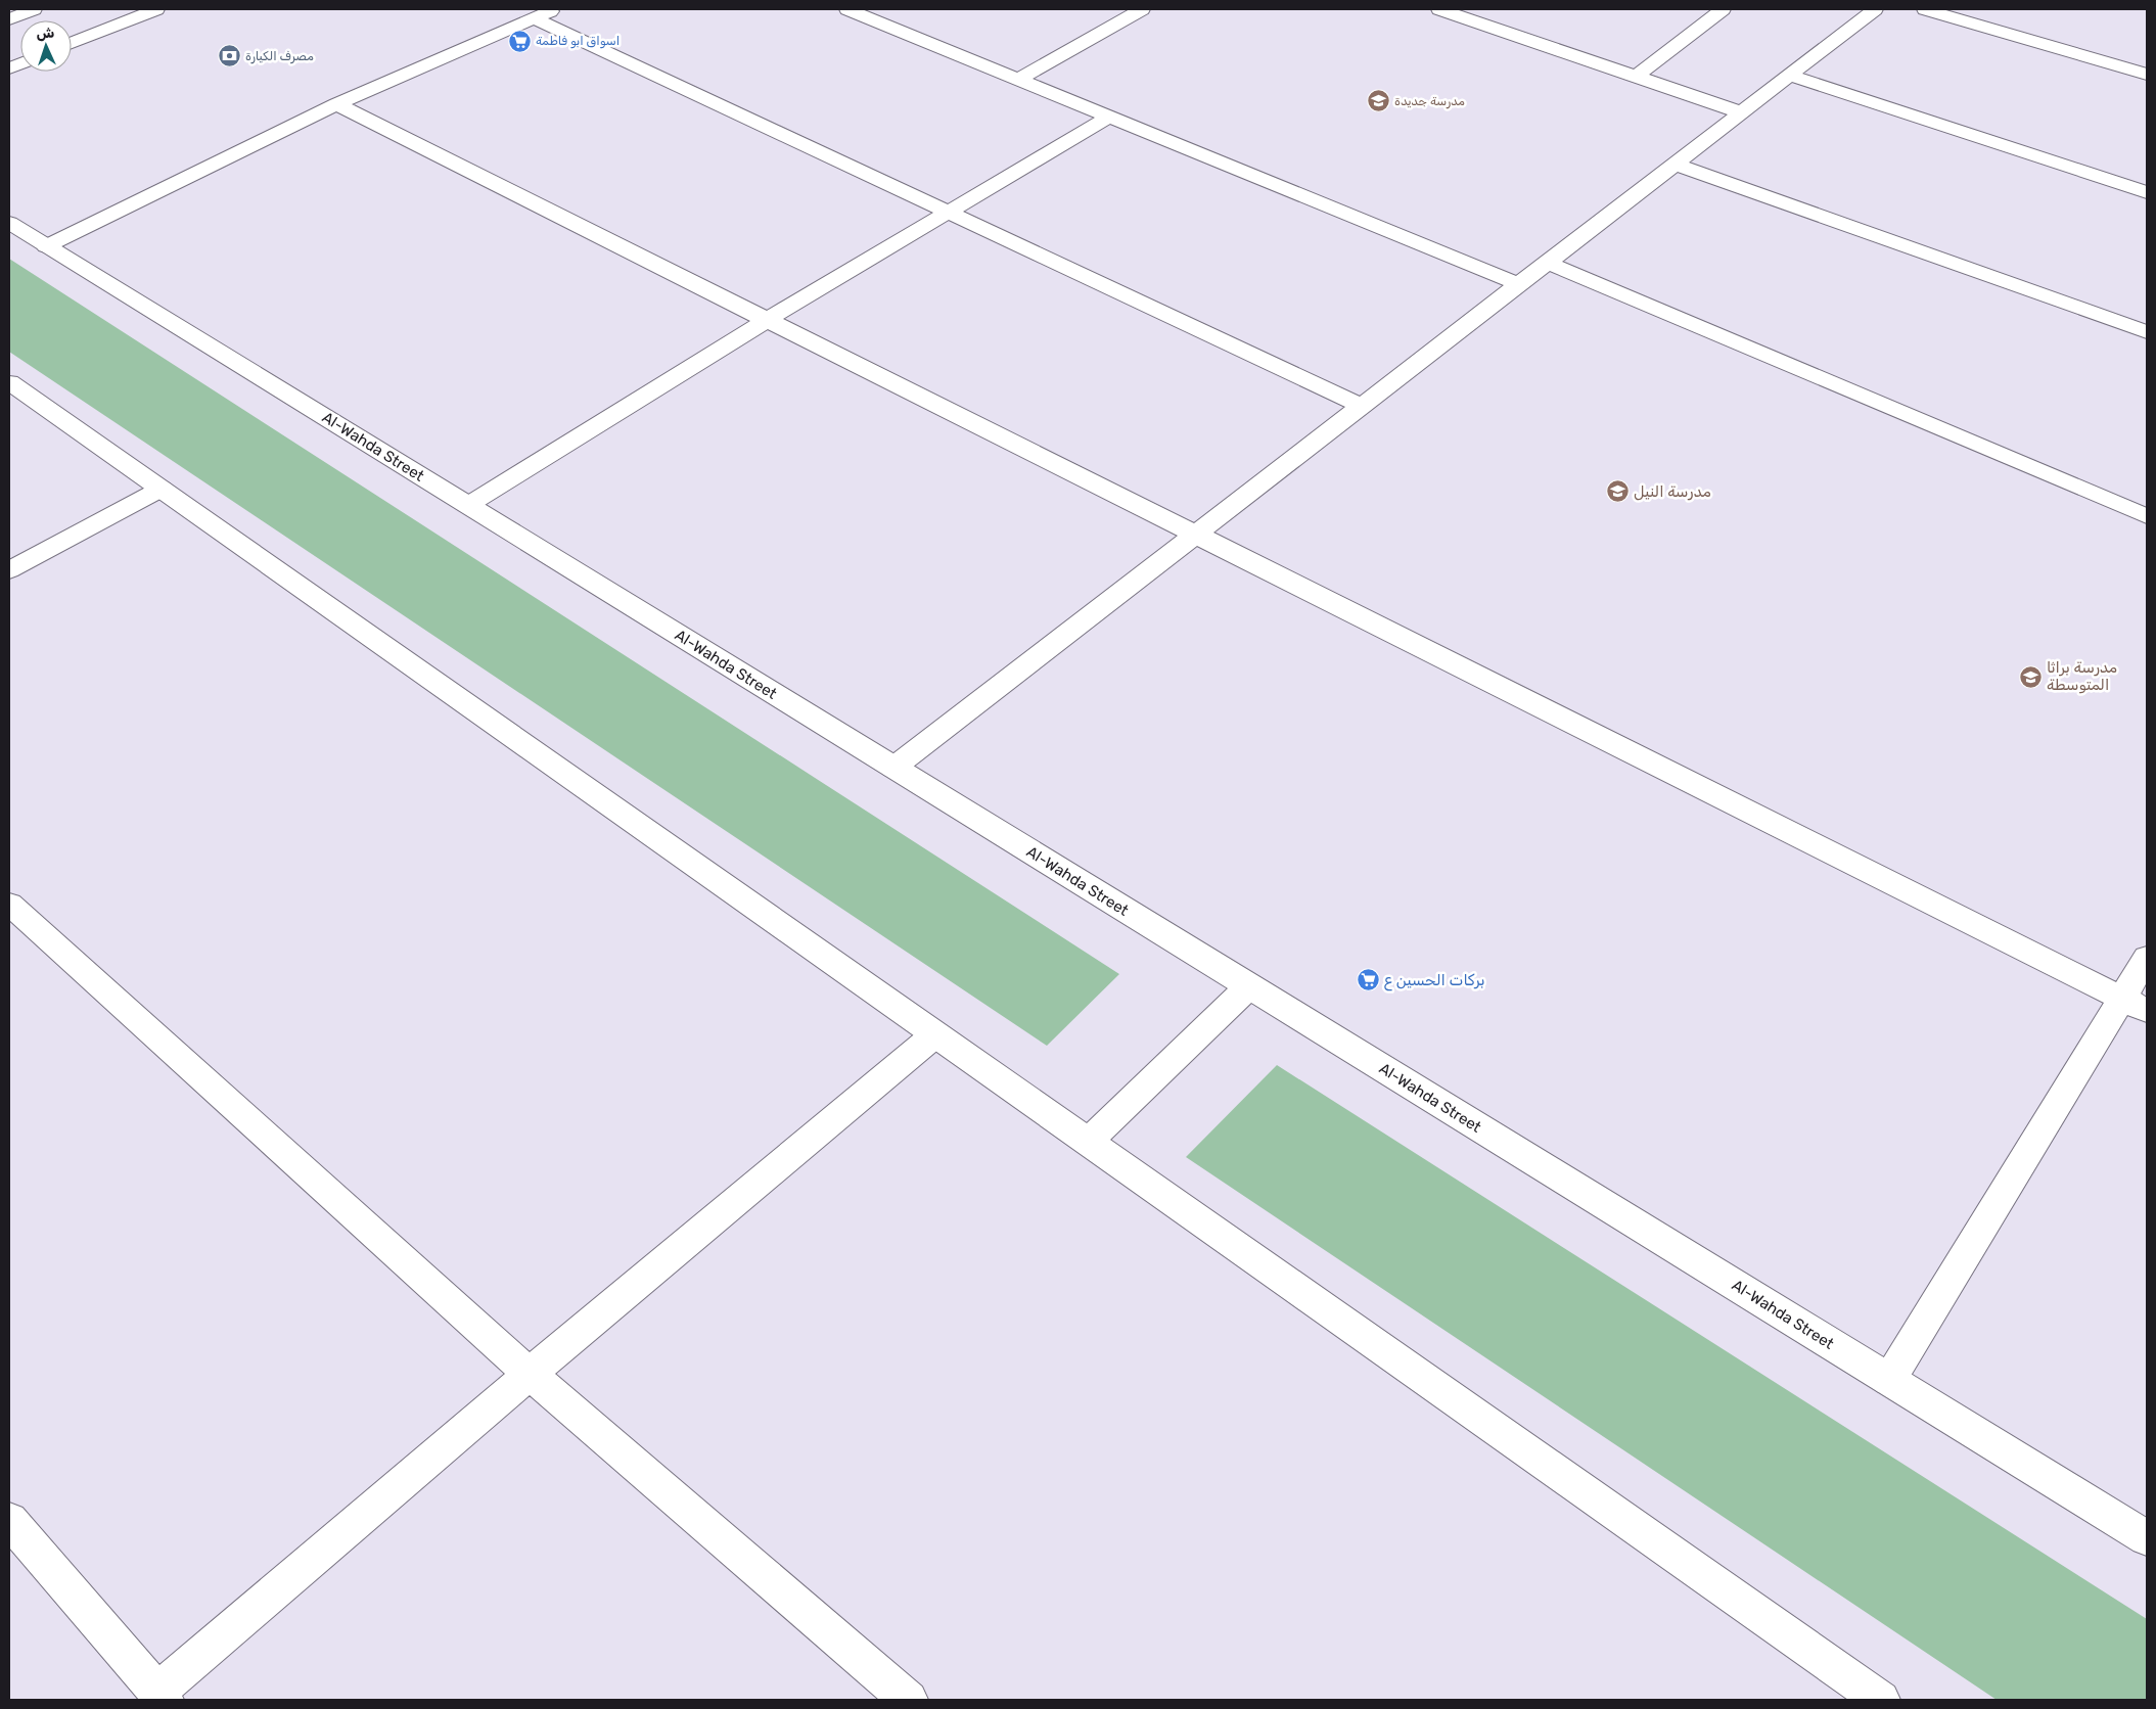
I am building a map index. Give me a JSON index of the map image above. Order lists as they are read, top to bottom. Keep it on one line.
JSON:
{"streets":{"street":["Al-Wahda Street"]},"places":{"supermarket":["اسواق ابو فاطمة","بركات الحسين ع"],"bank":["مصرف الكيارة"],"school or university":["مدرسة جديدة","مدرسة النيل","مدرسة براثا المتوسطة"]},"north":"top"}
